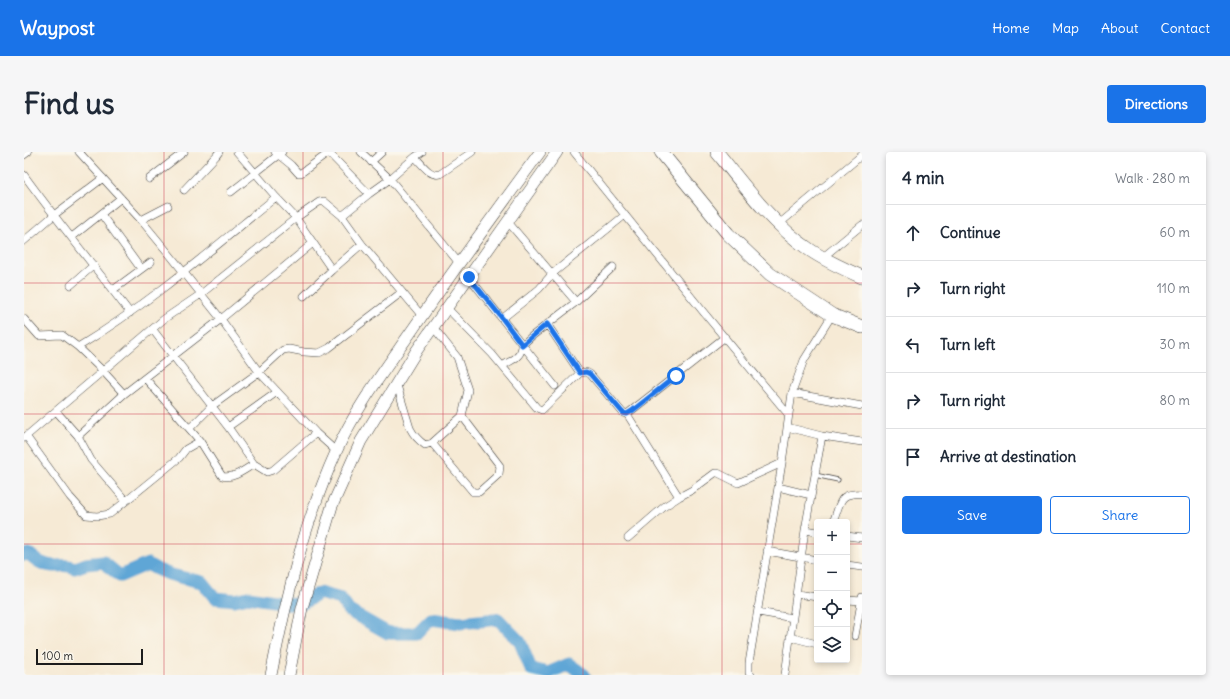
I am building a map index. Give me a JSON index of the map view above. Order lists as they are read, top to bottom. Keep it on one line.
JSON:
{"scale_bar":"100 m","page":{"header":"Waypost","nav":["Home","Map","About","Contact"],"buttons":["Directions",["Save","Share"]],"title":"Find us","heading":["4 min","Walk · 280 m"],"list":[["Continue","60 m"],["Turn right","110 m"],["Turn left","30 m"],["Turn right","80 m"],"Arrive at destination"],"map_buttons":["+","−"],"scale":"100 m"}}
